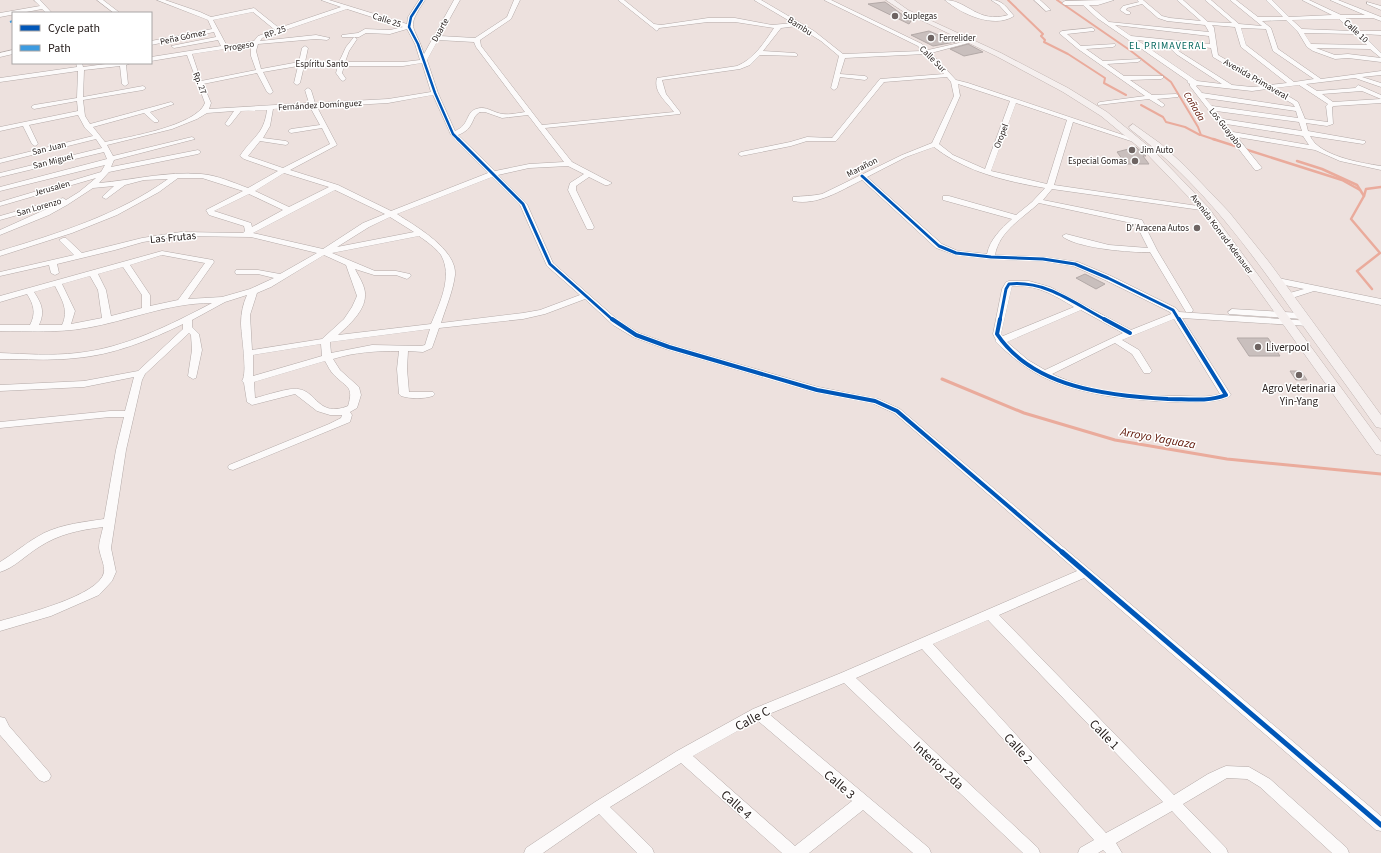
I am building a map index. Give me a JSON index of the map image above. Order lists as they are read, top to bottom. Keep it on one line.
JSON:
{"streets":{"main road":["Avenida Konrad Adenauer"],"street":["Calle 25","Bambu","Duarte","Calle 10","RP. 25","Peña Gómez","Progeso","Calle Sur","Espíritu Santo","Avenida Primaveral","Rp. 27","Fernández Domínguez","Los Guayabo","Oropel","San Juan","San Miguel","Marañon","Jerusalen","San Lorenzo","Las Frutas","Calle C","Calle 1","Calle 2","Interior 2da","Calle 3","Calle 4"]},"crossings":[["Calle 25","RP. 25"],["Duarte","Espíritu Santo"],["RP. 25","Progeso"],["RP. 25","Espíritu Santo"],["Progeso","Rp. 27"],["Calle Sur","Marañon"],["Espíritu Santo","Rp. 27"],["Rp. 27","Fernández Domínguez"],["Rp. 27","San Miguel"],["Fernández Domínguez","San Miguel"],["Calle C","Calle 1"],["Calle C","Calle 2"],["Calle C","Interior 2da"],["Calle C","Calle 3"],["Calle C","Calle 4"]],"districts":["EL PRIMAVERAL"],"water":["Cañada","Arroyo Yaguaza"],"places":["Suplegas","Ferrelider","Jim Auto","Especial Gomas","D' Aracena Autos","Liverpool","Agro Veterinaria Yin-Yang"],"legend":["Cycle path","Path"]}
